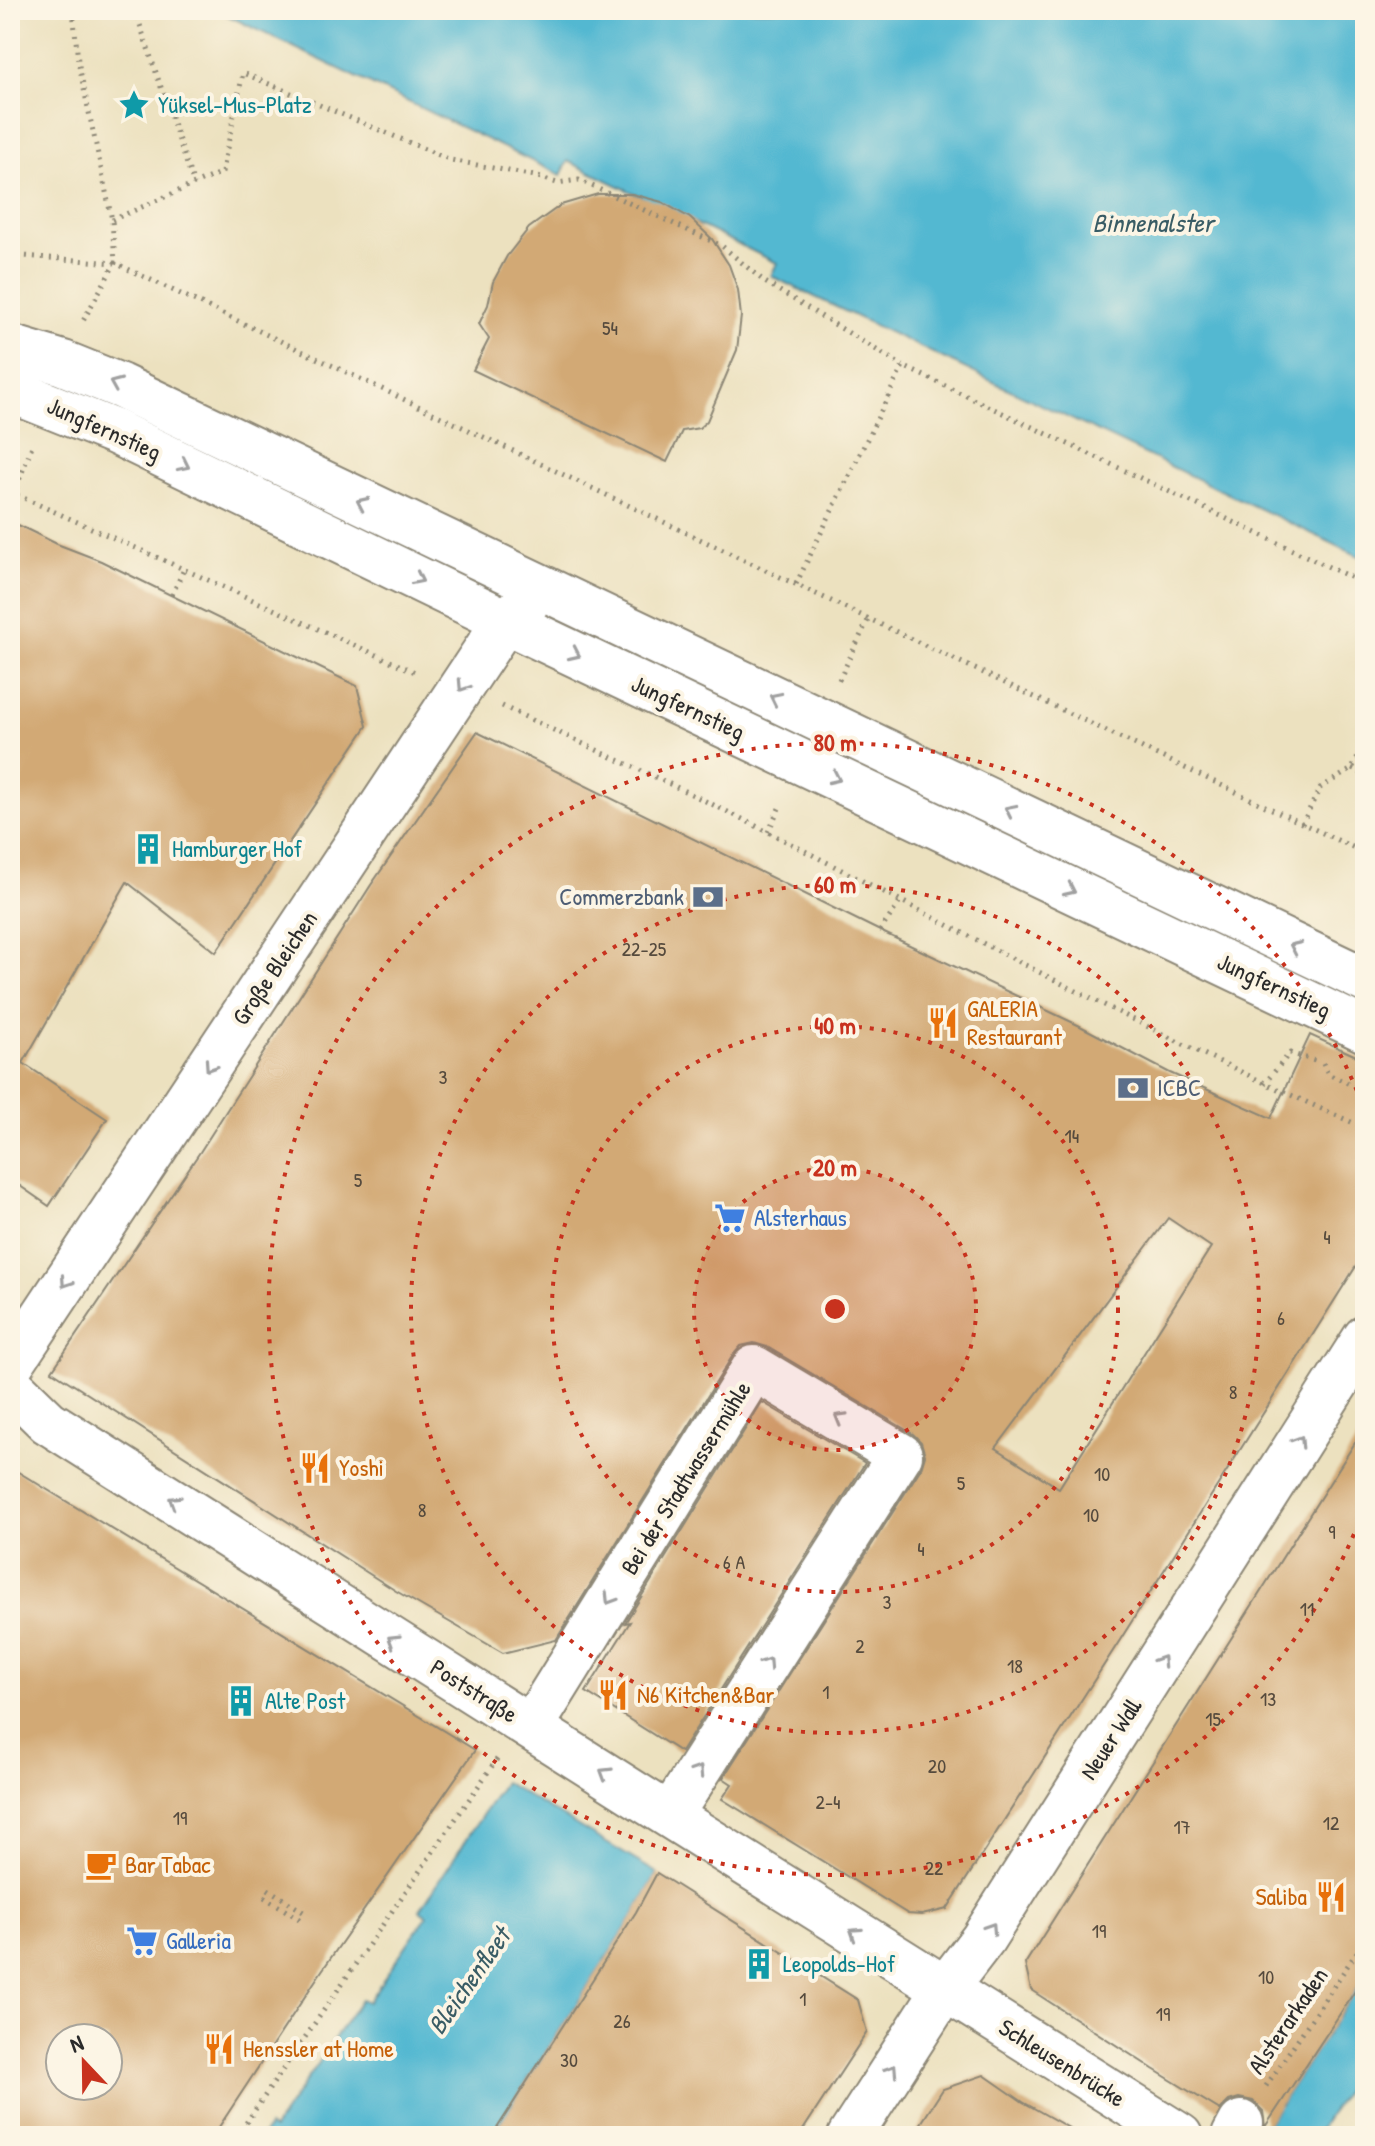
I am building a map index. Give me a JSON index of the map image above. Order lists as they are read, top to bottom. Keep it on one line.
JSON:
{"streets":{"street":["Jungfernstieg","Große Bleichen","Bei der Stadtwassermühle","Poststraße","Neuer Wall","Schleusenbrücke"],"path":["Alsterarkaden"]},"crossings":[["Jungfernstieg","Große Bleichen"],["Bei der Stadtwassermühle","Poststraße"],["Poststraße","Neuer Wall"],["Poststraße","Schleusenbrücke"],["Neuer Wall","Schleusenbrücke"]],"one_way":["Große Bleichen","Poststraße","Neuer Wall"],"water":["Binnenalster","Bleichenfleet"],"places":{"place":["Yüksel-Mus-Platz"],"building":["Hamburger Hof","Alte Post","Leopolds-Hof"],"bank":["Commerzbank","ICBC"],"restaurant":["GALERIA Restaurant","Yoshi","N6 Kitchen&Bar","Saliba","Henssler at Home"],"supermarket":["Alsterhaus","Galleria"],"cafe":["Bar Tabac"]},"house_numbers":["54","22-25","3","14","5","4","6","8","10","5","8","10","9","4","6 A","3","11","2","18","1","13","15","20","2-4","19","12","17","22","19","10","1","19","26","30"],"north":"top","rings":["80 m","60 m","40 m","20 m"]}
